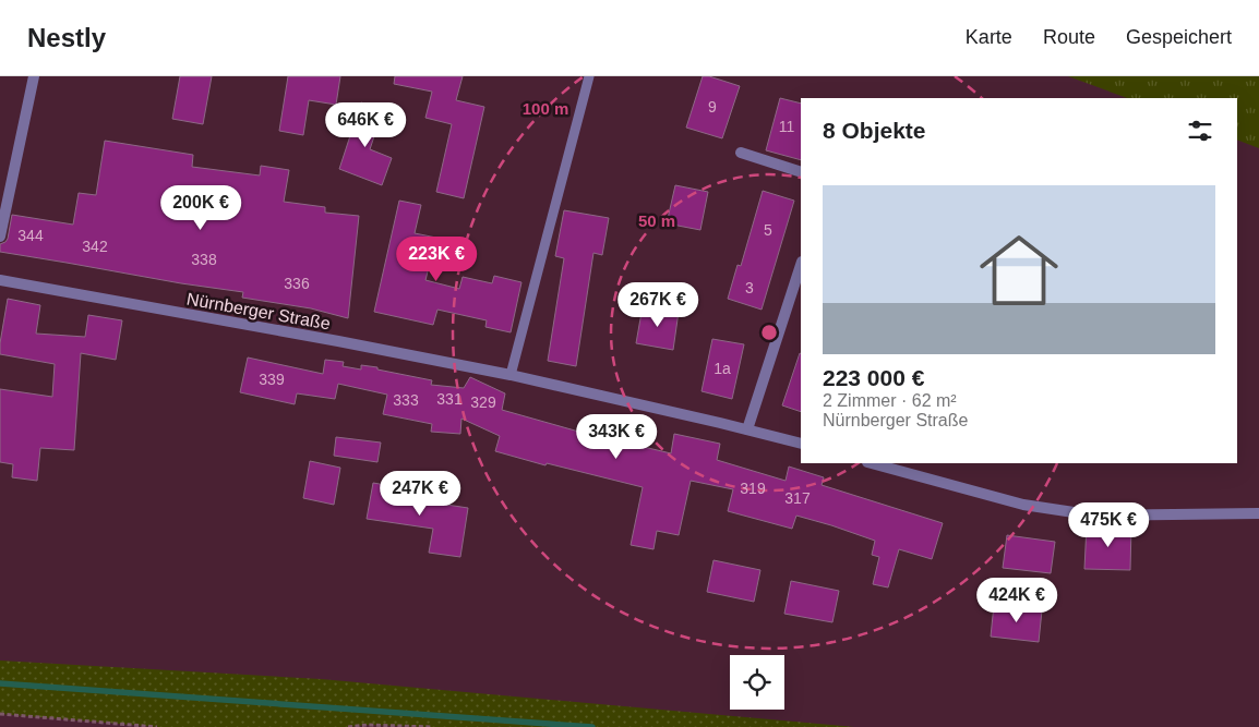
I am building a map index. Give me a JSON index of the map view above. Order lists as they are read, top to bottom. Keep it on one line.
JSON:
{"streets":{"street":["Nürnberger Straße"]},"house_numbers":["9","11","5","344","342","338","336","3","1a","339","331","333","329","319","317"],"page":{"header":"Nestly","nav":["Karte","Route","Gespeichert"],"heading":"8 Objekte","price":["646K €","200K €","223K €","267K €","343K €","247K €","475K €","424K €"],"list":[{"name":"223 000 €","note":"2 Zimmer · 62 m² · Nürnberger Straße"}]},"rings":["100 m","50 m"]}
